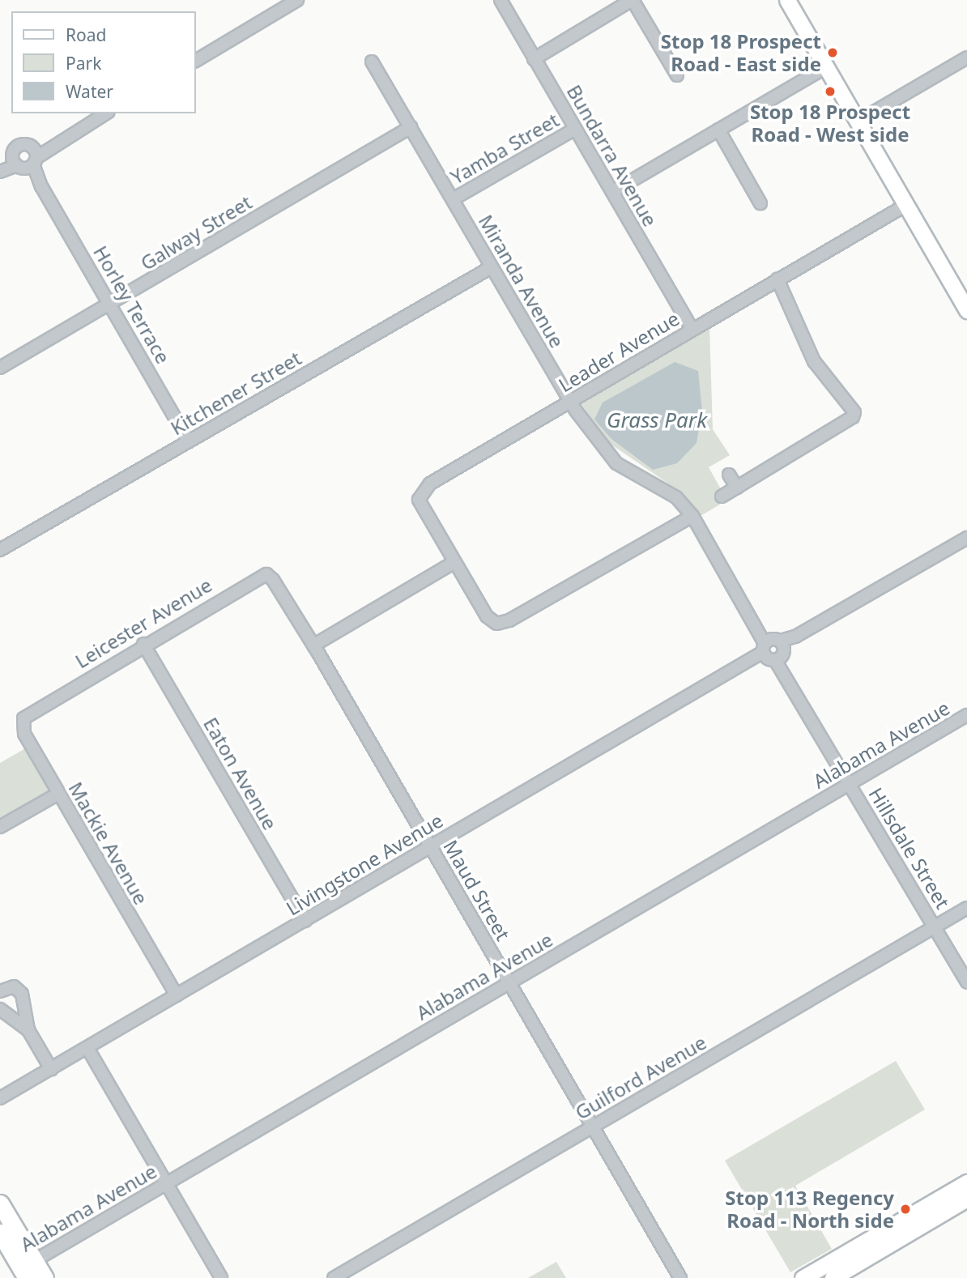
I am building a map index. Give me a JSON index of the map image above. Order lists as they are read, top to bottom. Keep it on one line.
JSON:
{"streets":{"street":["Yamba Street","Bundarra Avenue","Galway Street","Miranda Avenue","Horley Terrace","Leader Avenue","Kitchener Street","Leicester Avenue","Alabama Avenue","Eaton Avenue","Mackie Avenue","Hillsdale Street","Livingstone Avenue","Maud Street","Guilford Avenue"]},"crossings":[["Yamba Street","Bundarra Avenue"],["Yamba Street","Miranda Avenue"],["Bundarra Avenue","Leader Avenue"],["Galway Street","Miranda Avenue"],["Galway Street","Horley Terrace"],["Miranda Avenue","Leader Avenue"],["Miranda Avenue","Kitchener Street"],["Miranda Avenue","Hillsdale Street"],["Horley Terrace","Kitchener Street"],["Leader Avenue","Hillsdale Street"],["Leicester Avenue","Eaton Avenue"],["Leicester Avenue","Mackie Avenue"],["Leicester Avenue","Maud Street"],["Alabama Avenue","Hillsdale Street"],["Alabama Avenue","Maud Street"],["Eaton Avenue","Livingstone Avenue"],["Mackie Avenue","Livingstone Avenue"],["Hillsdale Street","Livingstone Avenue"],["Hillsdale Street","Guilford Avenue"],["Livingstone Avenue","Maud Street"],["Maud Street","Guilford Avenue"]],"water":["Grass Park"],"places":["Stop 18 Prospect Road - East side","Stop 18 Prospect Road - West side","Stop 113 Regency Road - North side"],"legend":["Road","Park","Water"]}
